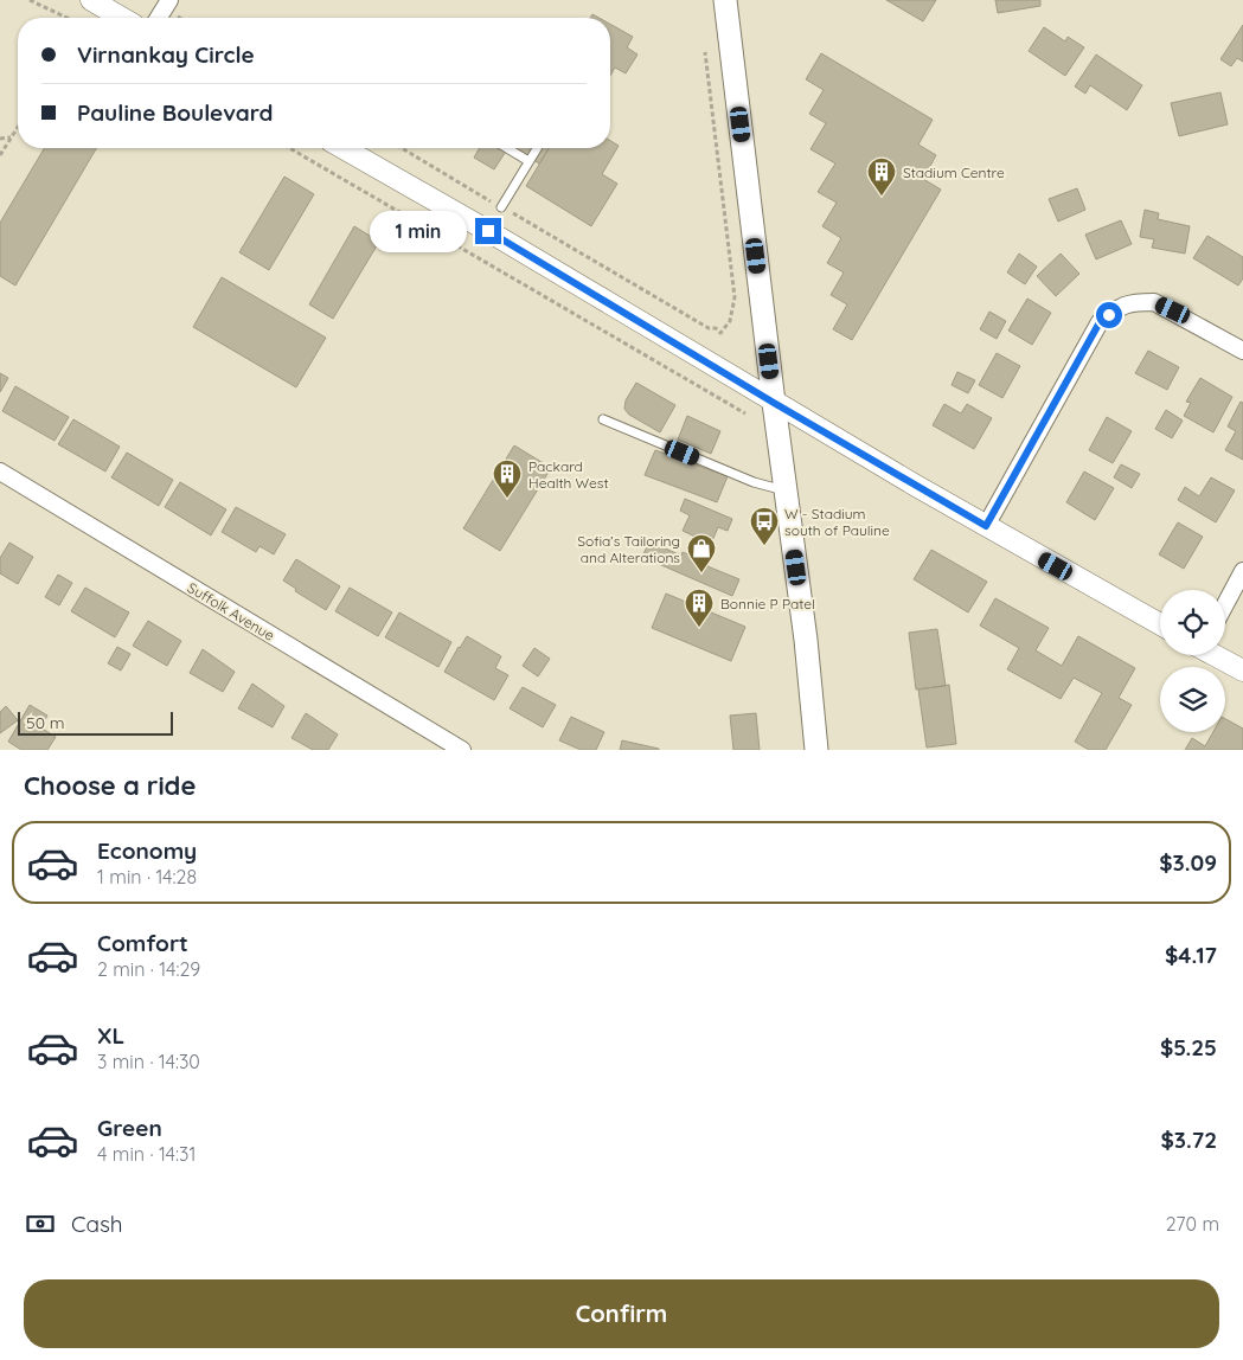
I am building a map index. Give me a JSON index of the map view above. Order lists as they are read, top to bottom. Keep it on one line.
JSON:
{"streets":{"street":["Suffolk Avenue"]},"places":{"building":["Stadium Centre","Packard Health West","Bonnie P Patel"],"bus stop":["W - Stadium south of Pauline"],"shop":["Sofia’s Tailoring and Alterations"]},"scale_bar":"50 m","page":{"banner":["Virnankay Circle","Pauline Boulevard"],"bubble":"1 min","scale":"50 m","heading":"Choose a ride","list":[{"name":"Economy","note":"1 min · 14:28","value":"$3.09"},{"name":"Comfort","note":"2 min · 14:29","value":"$4.17"},{"name":"XL","note":"3 min · 14:30","value":"$5.25"},{"name":"Green","note":"4 min · 14:31","value":"$3.72"}],"pay":["Cash","270 m"],"buttons":"Confirm"}}
